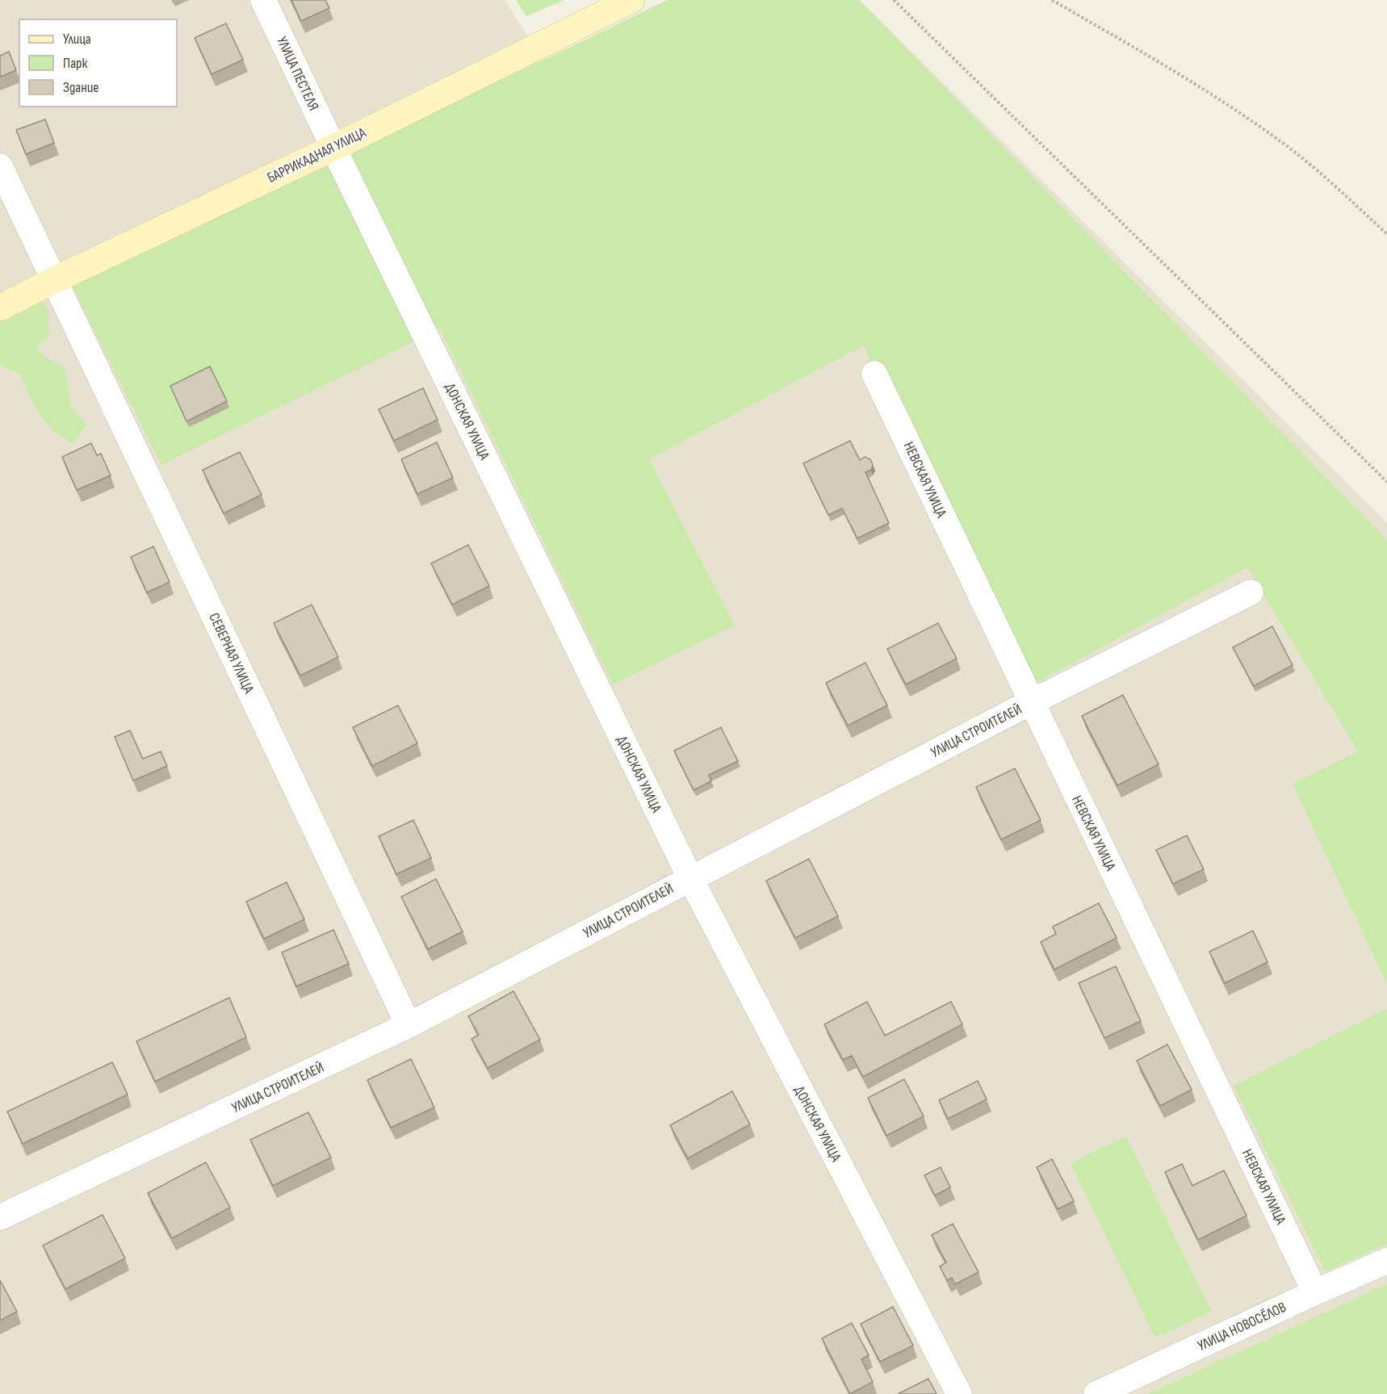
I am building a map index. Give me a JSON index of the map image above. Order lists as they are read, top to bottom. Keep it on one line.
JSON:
{"streets":{"street":["УЛИЦА ПЕСТЕЛЯ","БАРРИКАДНАЯ УЛИЦА","ДОНСКАЯ УЛИЦА","НЕВСКАЯ УЛИЦА","СЕВЕРНАЯ УЛИЦА","УЛИЦА СТРОИТЕЛЕЙ","УЛИЦА НОВОСЁЛОВ"]},"crossings":[["УЛИЦА ПЕСТЕЛЯ","БАРРИКАДНАЯ УЛИЦА"],["УЛИЦА ПЕСТЕЛЯ","ДОНСКАЯ УЛИЦА"],["БАРРИКАДНАЯ УЛИЦА","ДОНСКАЯ УЛИЦА"],["БАРРИКАДНАЯ УЛИЦА","СЕВЕРНАЯ УЛИЦА"],["ДОНСКАЯ УЛИЦА","УЛИЦА СТРОИТЕЛЕЙ"],["НЕВСКАЯ УЛИЦА","УЛИЦА СТРОИТЕЛЕЙ"],["НЕВСКАЯ УЛИЦА","УЛИЦА НОВОСЁЛОВ"],["СЕВЕРНАЯ УЛИЦА","УЛИЦА СТРОИТЕЛЕЙ"]],"legend":["Улица","Парк","Здание"]}
